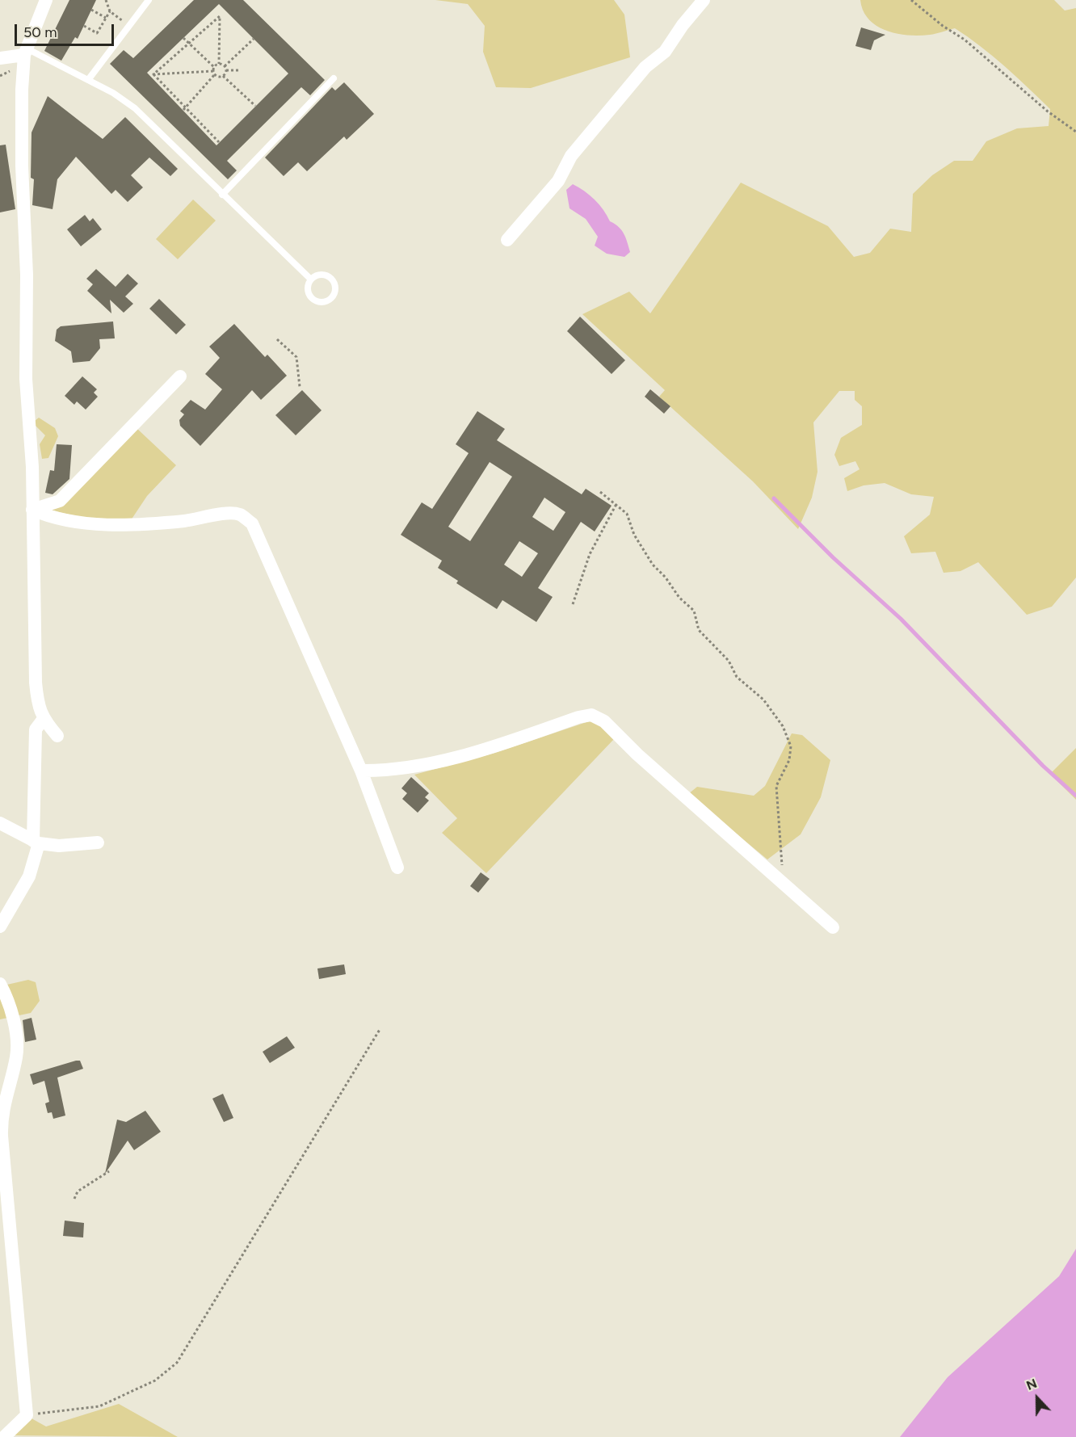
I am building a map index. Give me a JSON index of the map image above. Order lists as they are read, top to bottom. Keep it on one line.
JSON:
{"scale_bar":"50 m","north":"top"}
